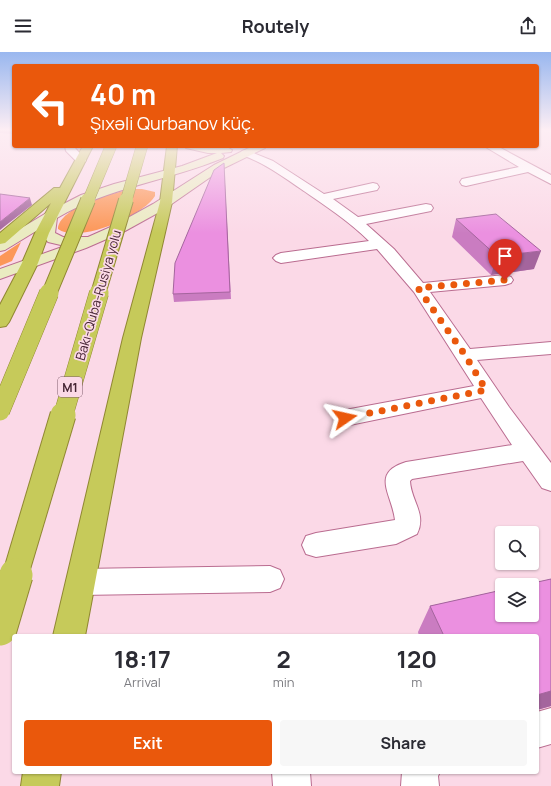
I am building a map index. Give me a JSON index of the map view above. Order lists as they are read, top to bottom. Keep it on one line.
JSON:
{"streets":{"highway":["Bakı-Quba-Rusiya yolu","M1"]},"page":{"header":"Routely","turn":["40 m","Şıxəli Qurbanov küç."],"eta":["18:17","Arrival","2","min","120","m"],"buttons":["Exit","Share"]}}
